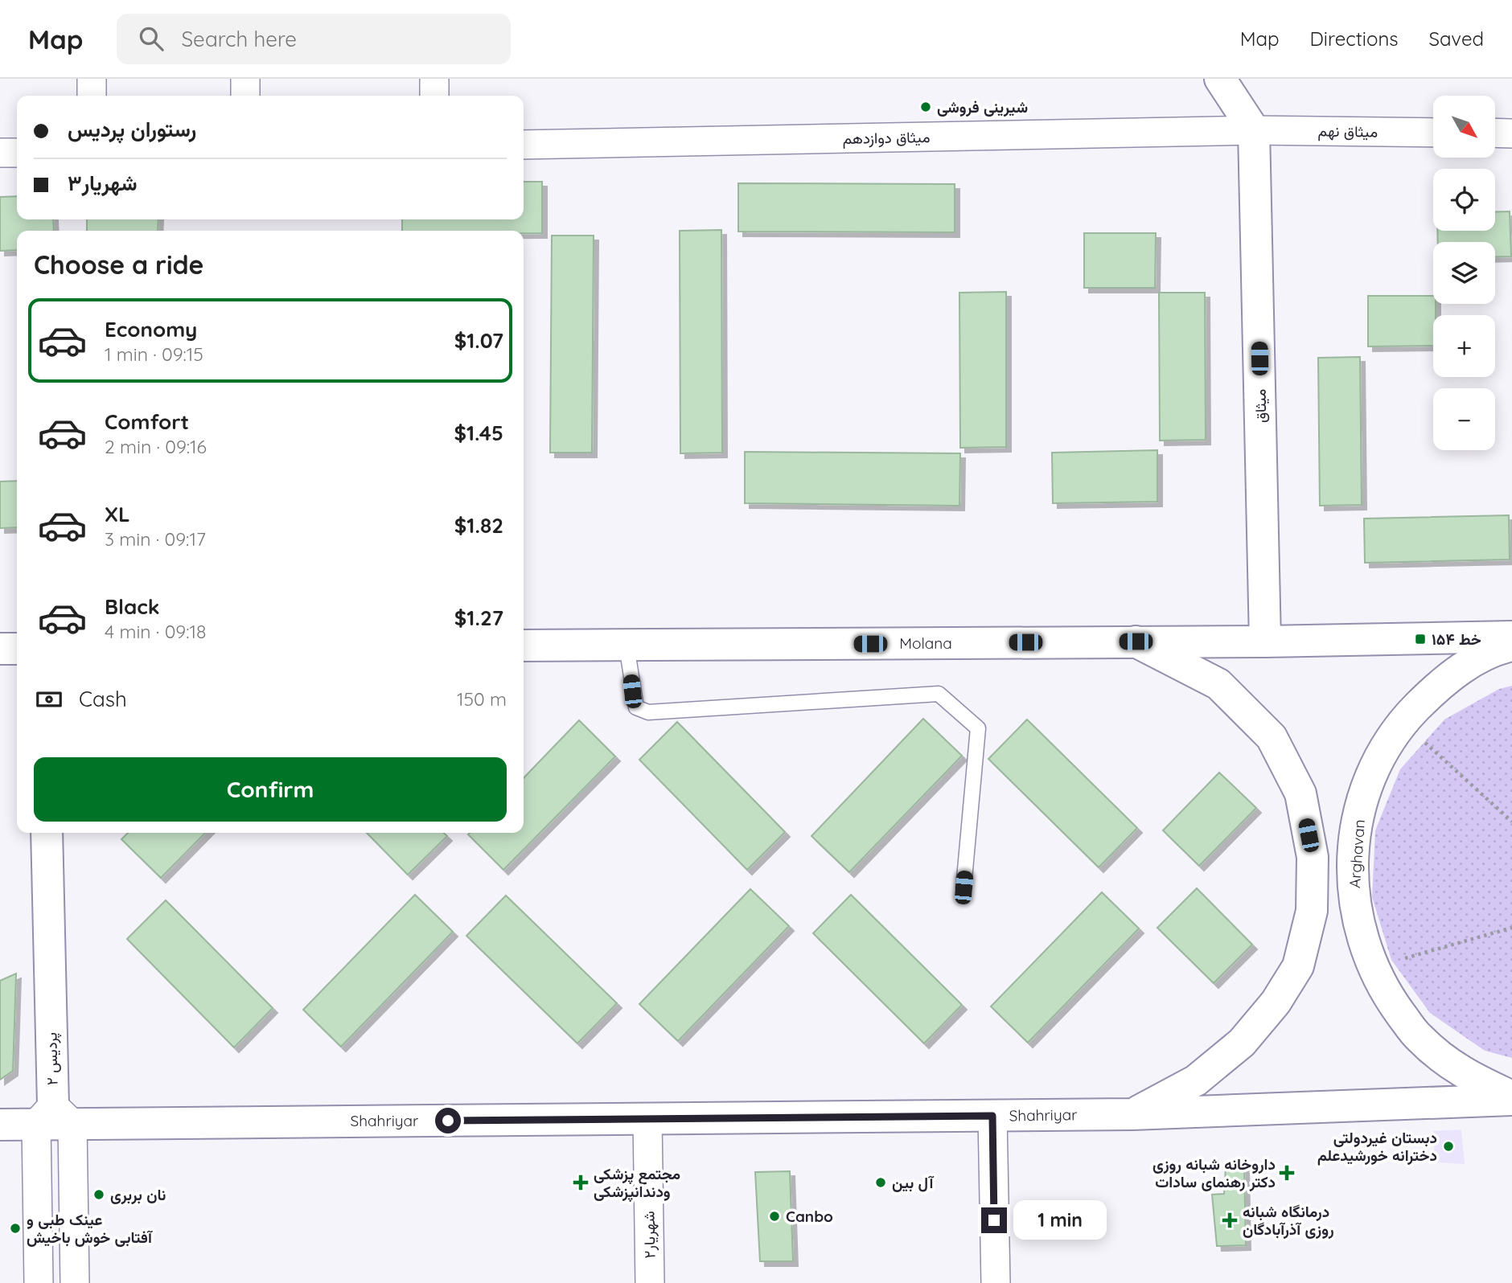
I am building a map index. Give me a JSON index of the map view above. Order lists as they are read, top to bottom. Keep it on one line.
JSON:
{"streets":{"main road":["میثاق","Molana","Arghavan","پردیس ۲","Shahriyar"],"street":["میثاق نهم","میثاق دوازدهم","شهریار۲"]},"crossings":[["میثاق نهم","میثاق دوازدهم"],["میثاق نهم","میثاق"],["میثاق دوازدهم","میثاق"],["میثاق","Molana"],["Arghavan","Shahriyar"],["پردیس ۲","Shahriyar"],["Shahriyar","شهریار۲"]],"places":{"other":["شیرینی فروشی","دبستان غیردولتی دخترانه خورشیدعلم","آل بین","نان بربری","Canbo","عینک طبی و آفتابی خوش باخیش"],"transit":["خط ۱۵۴"],"health":["داروخانه شبانه روزی دکتر رهنمای سادات","مجتمع پزشکی ودندانپزشکی","درمانگاه شبانه روزی آذرآبادگان"]},"north":"bottom right","page":{"header":"Map","search":"Search here","nav":["Map","Directions","Saved"],"map_buttons":["+","−"],"banner":["رستوران پردیس","شهریار۳"],"heading":"Choose a ride","list":[{"name":"Economy","note":"1 min · 09:15","value":"$1.07"},{"name":"Comfort","note":"2 min · 09:16","value":"$1.45"},{"name":"XL","note":"3 min · 09:17","value":"$1.82"},{"name":"Black","note":"4 min · 09:18","value":"$1.27"}],"pay":["Cash","150 m"],"buttons":"Confirm","bubble":"1 min"}}
